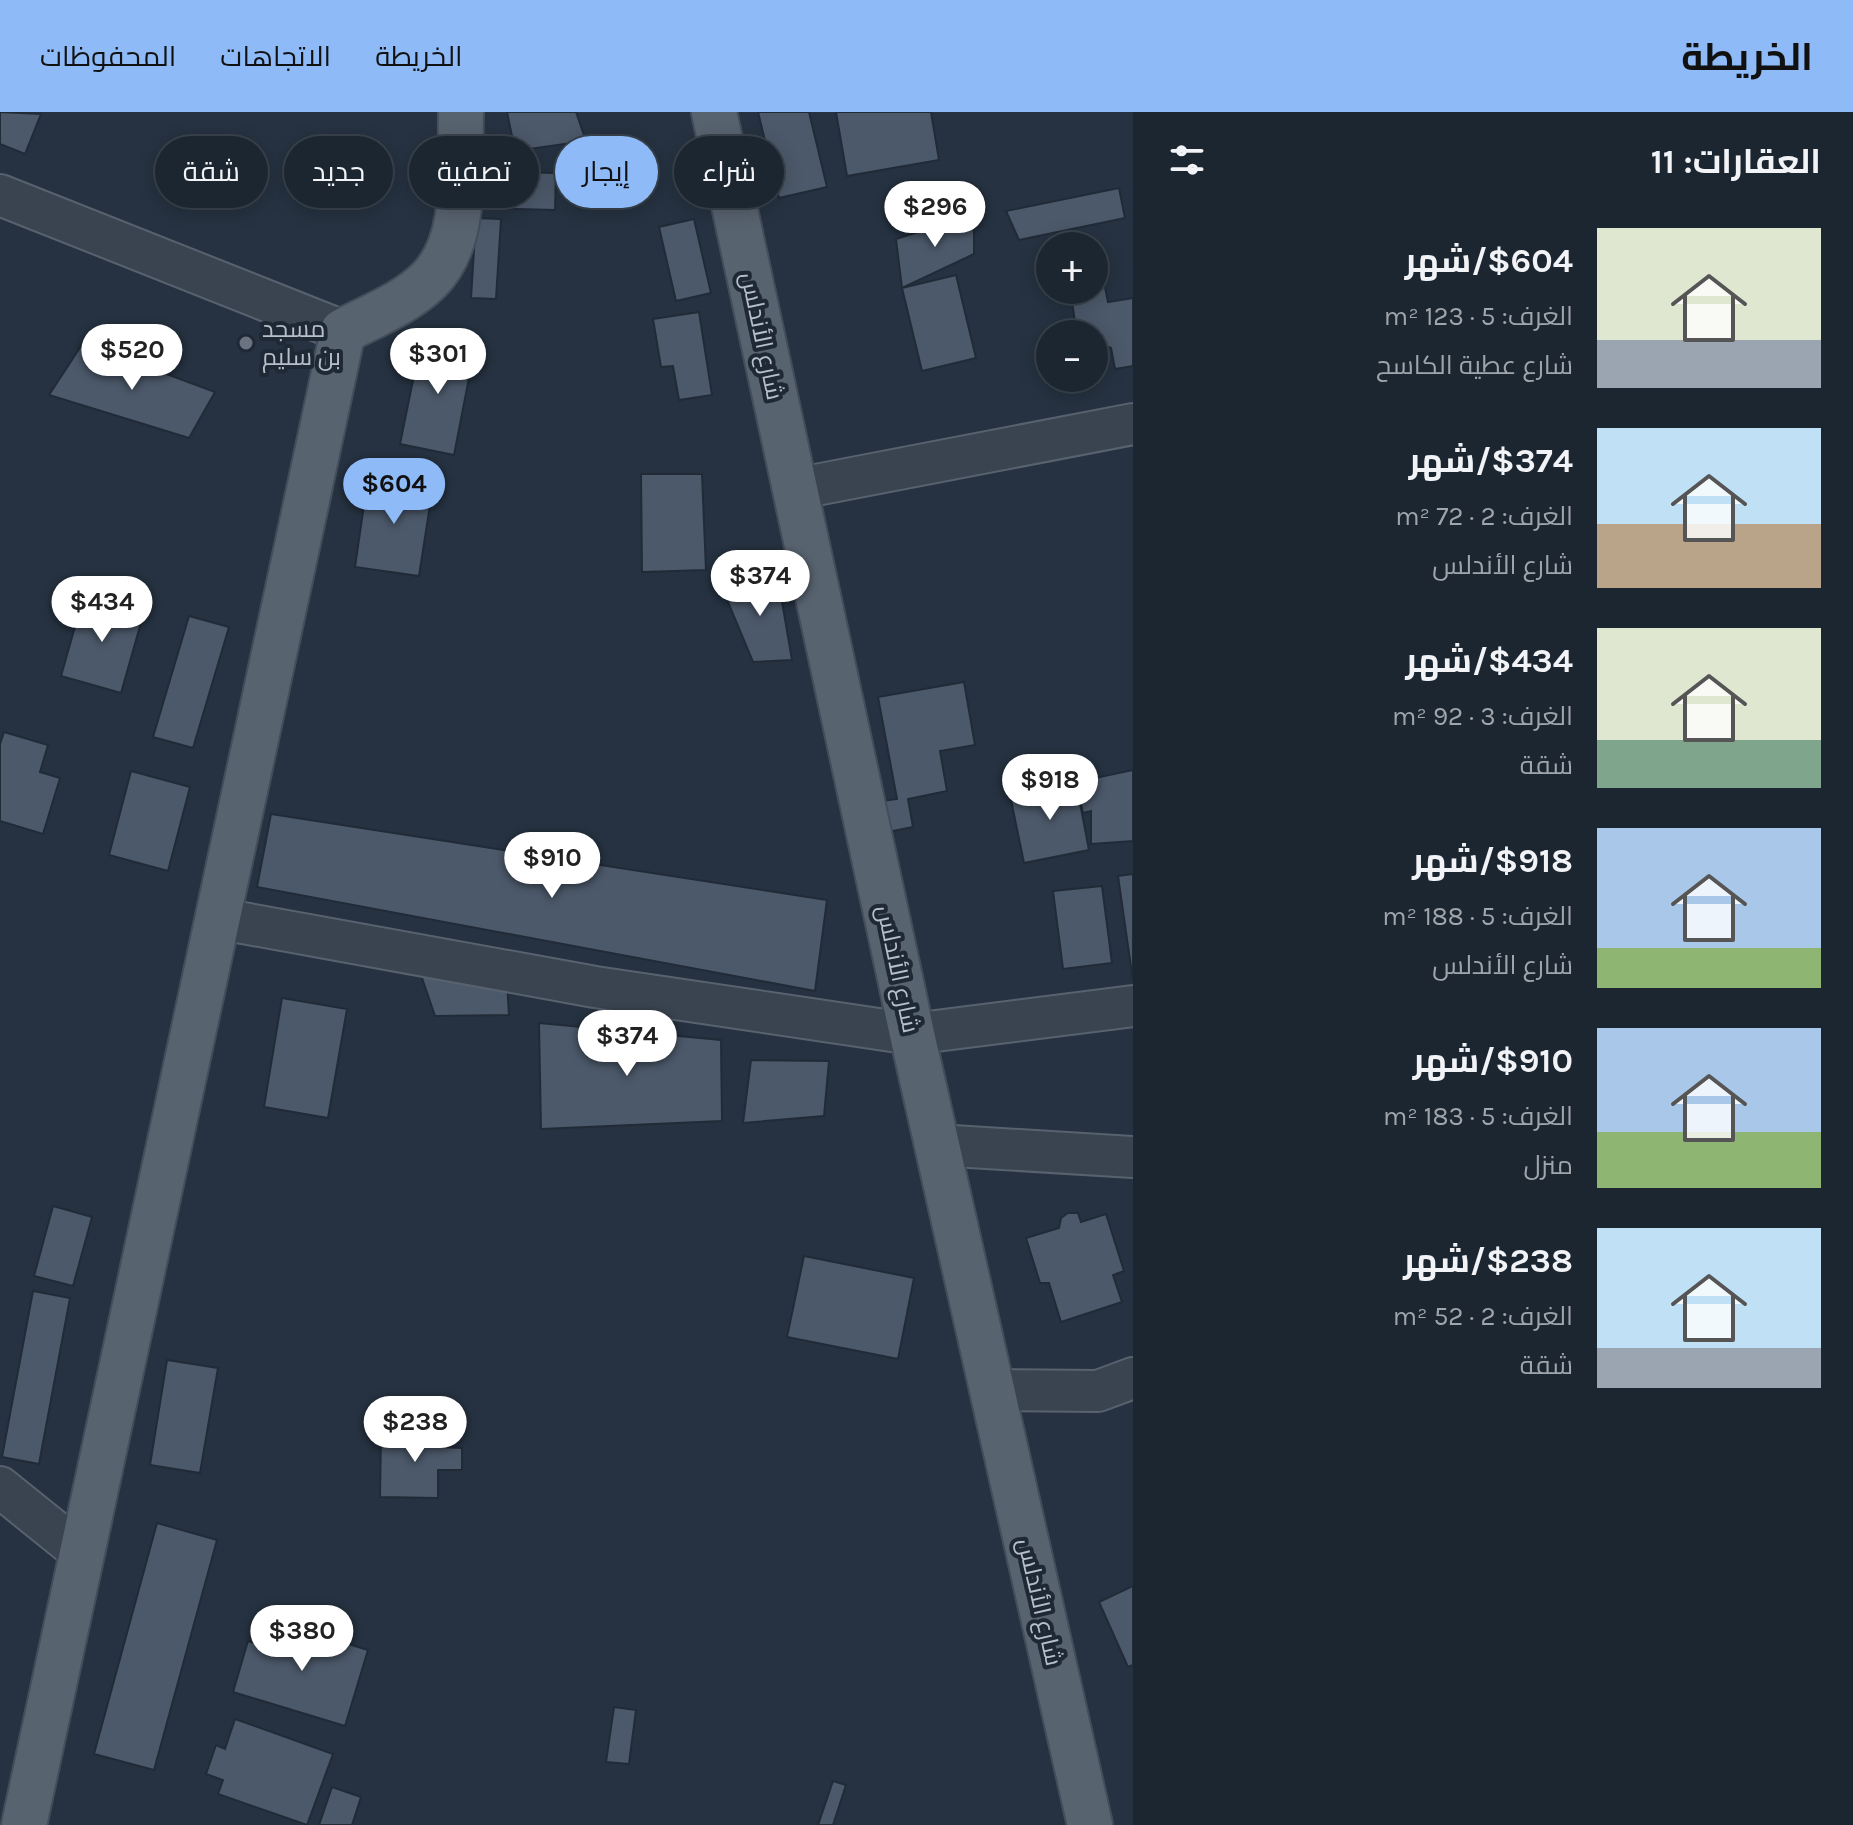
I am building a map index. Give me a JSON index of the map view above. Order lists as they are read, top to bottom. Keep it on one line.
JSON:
{"streets":{"main road":["شارع الأندلس"]},"places":["مسجد بن سليم"],"page":{"header":"الخريطة","nav":["الخريطة","الاتجاهات","المحفوظات"],"heading":"العقارات: 11","chip":["شراء","إيجار","تصفية","جديد","شقة"],"price":["$296","$520","$301","$604","$374","$434","$918","$910","$374","$238","$380"],"list":[{"name":"$604/شهر","note":"الغرف: 5 · 123 m² · شارع عطية الكاسح"},{"name":"$374/شهر","note":"الغرف: 2 · 72 m² · شارع الأندلس"},{"name":"$434/شهر","note":"الغرف: 3 · 92 m² · شقة"},{"name":"$918/شهر","note":"الغرف: 5 · 188 m² · شارع الأندلس"},{"name":"$910/شهر","note":"الغرف: 5 · 183 m² · منزل"},{"name":"$238/شهر","note":"الغرف: 2 · 52 m² · شقة"}],"map_buttons":["+","−"]}}
